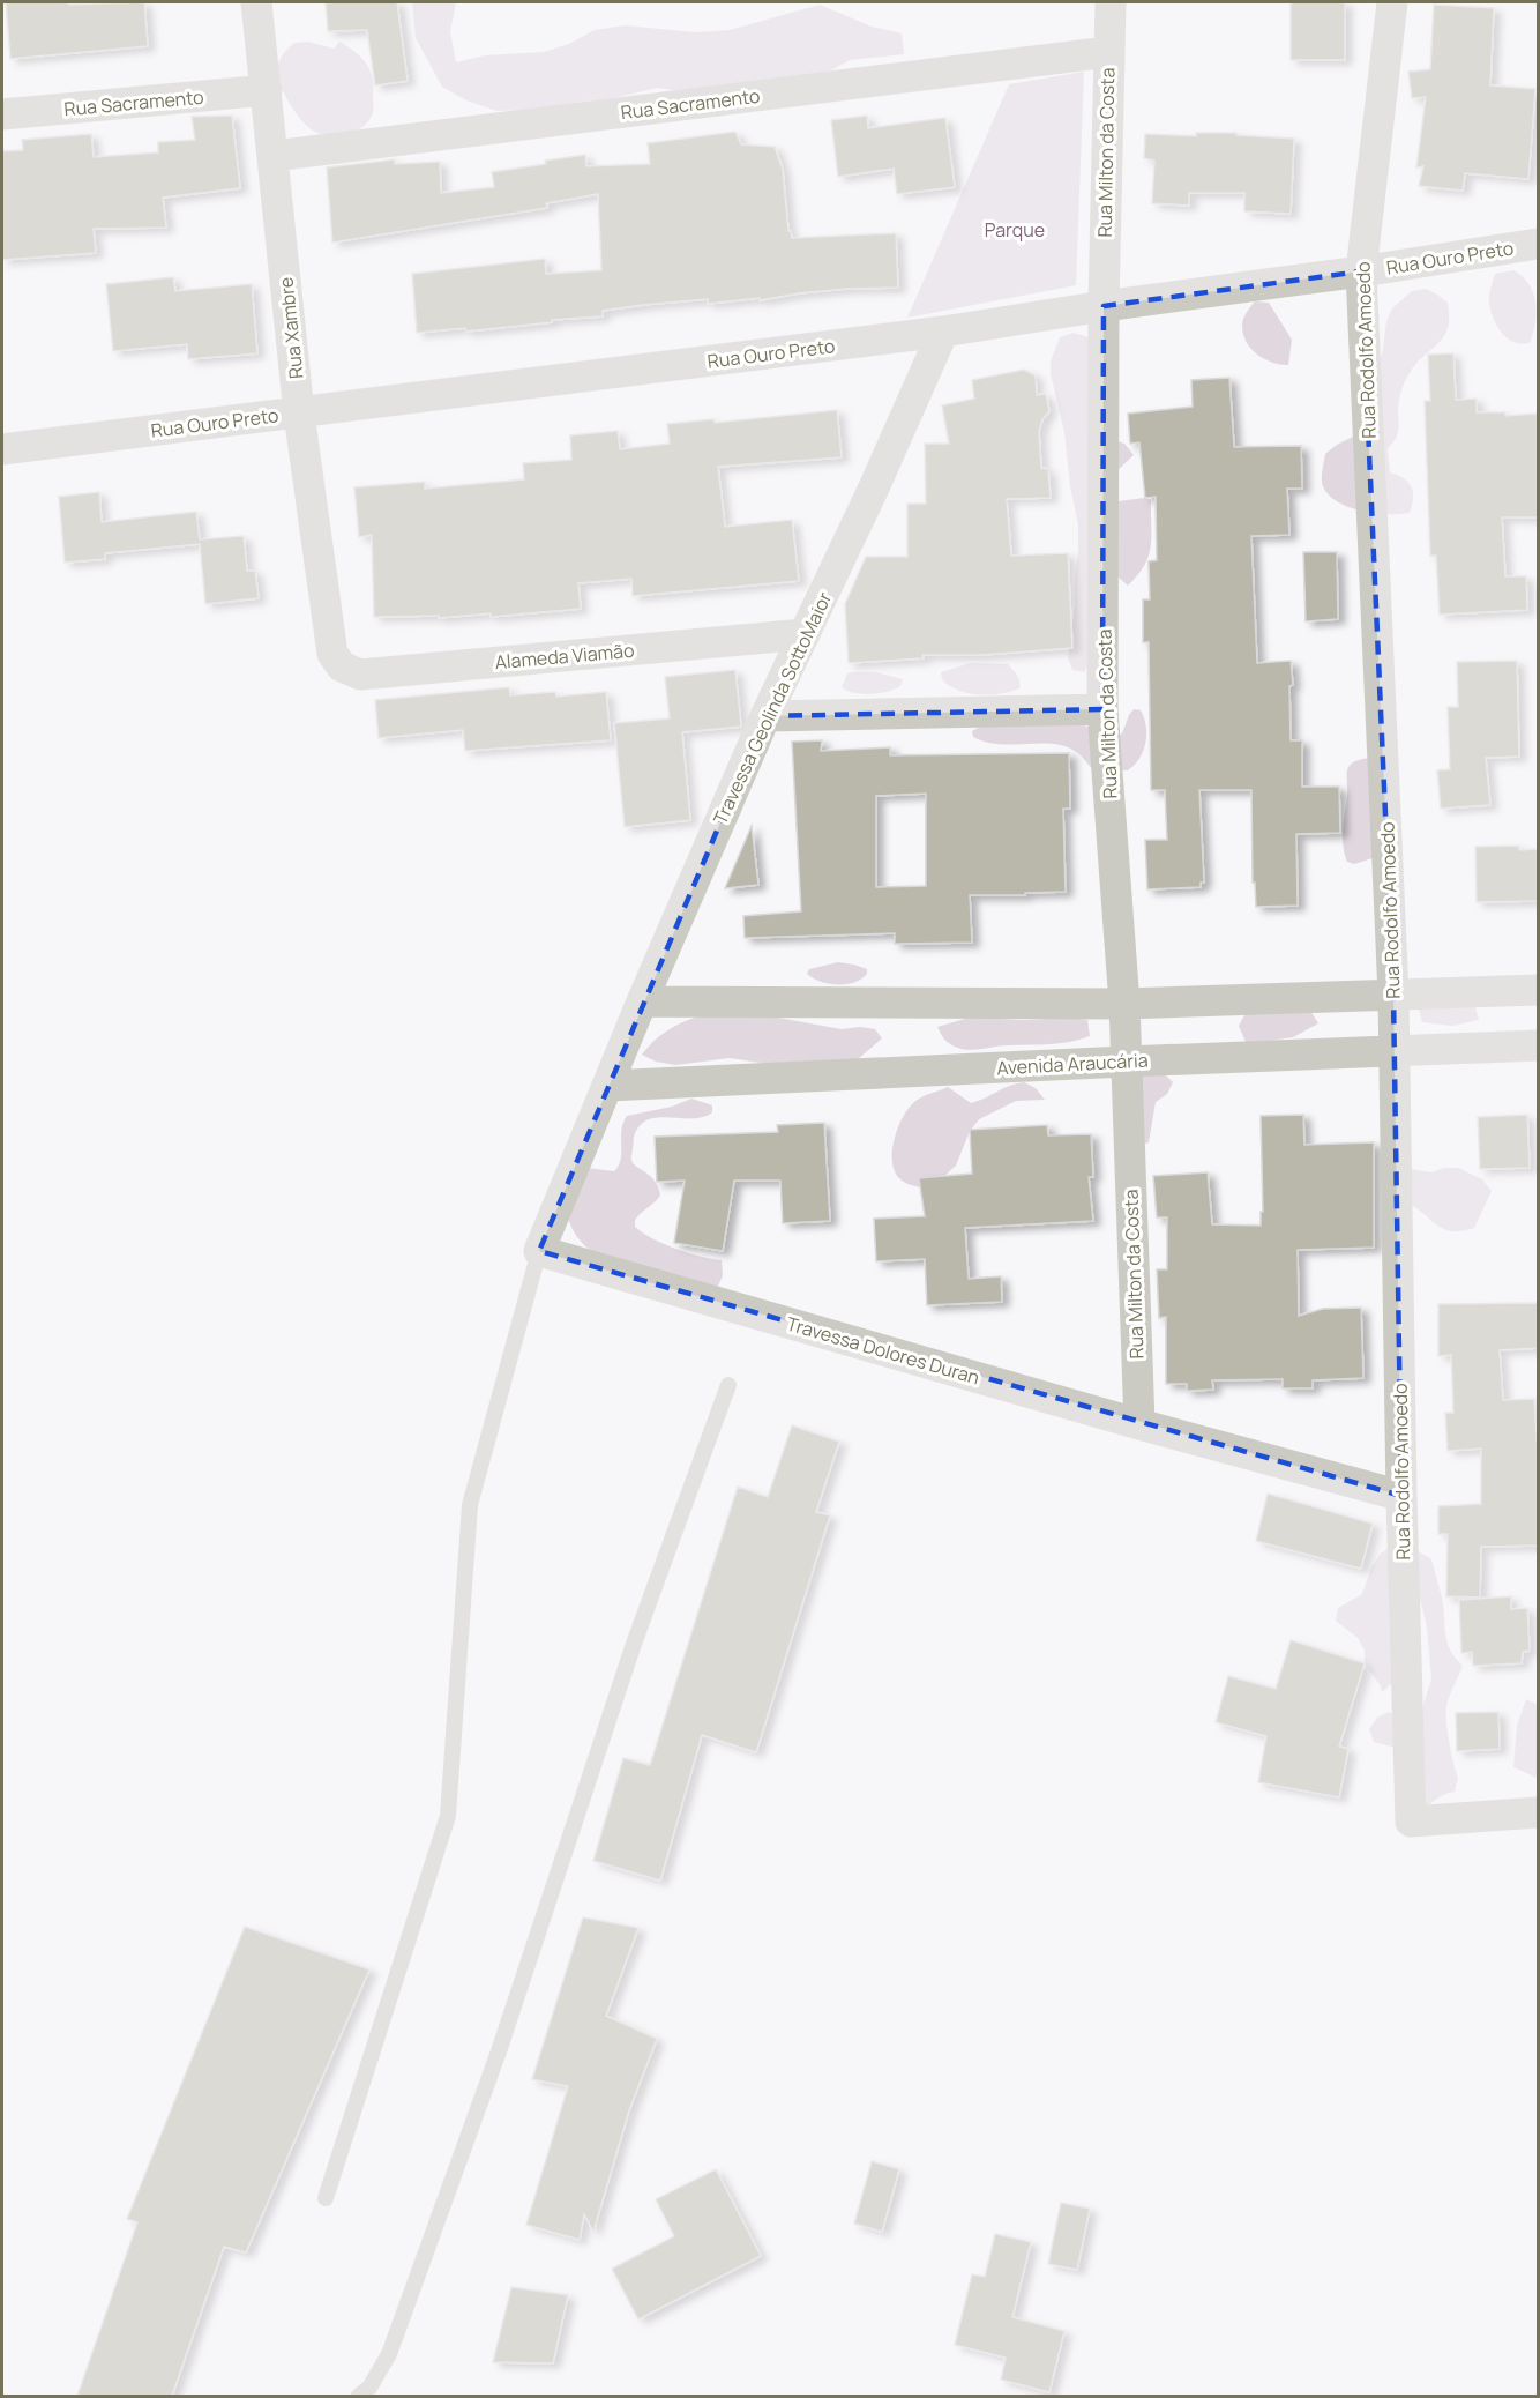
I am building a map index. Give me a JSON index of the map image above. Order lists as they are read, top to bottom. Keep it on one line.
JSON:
{"streets":{"street":["Rua Sacramento","Rua Milton da Costa","Rua Ouro Preto","Rua Xambre","Rua Rodolfo Amoedo","Alameda Viamão","Travessa Geolinda SottoMaior","Avenida Araucária","Travessa Dolores Duran"]},"crossings":[["Rua Sacramento","Rua Milton da Costa"],["Rua Sacramento","Rua Xambre"],["Rua Milton da Costa","Rua Ouro Preto"],["Rua Milton da Costa","Avenida Araucária"],["Rua Milton da Costa","Travessa Dolores Duran"],["Rua Ouro Preto","Rua Xambre"],["Rua Ouro Preto","Rua Rodolfo Amoedo"],["Rua Ouro Preto","Travessa Geolinda SottoMaior"],["Rua Xambre","Alameda Viamão"],["Rua Rodolfo Amoedo","Avenida Araucária"],["Rua Rodolfo Amoedo","Travessa Dolores Duran"],["Alameda Viamão","Travessa Geolinda SottoMaior"],["Travessa Geolinda SottoMaior","Avenida Araucária"]],"parks":["Parque"]}
